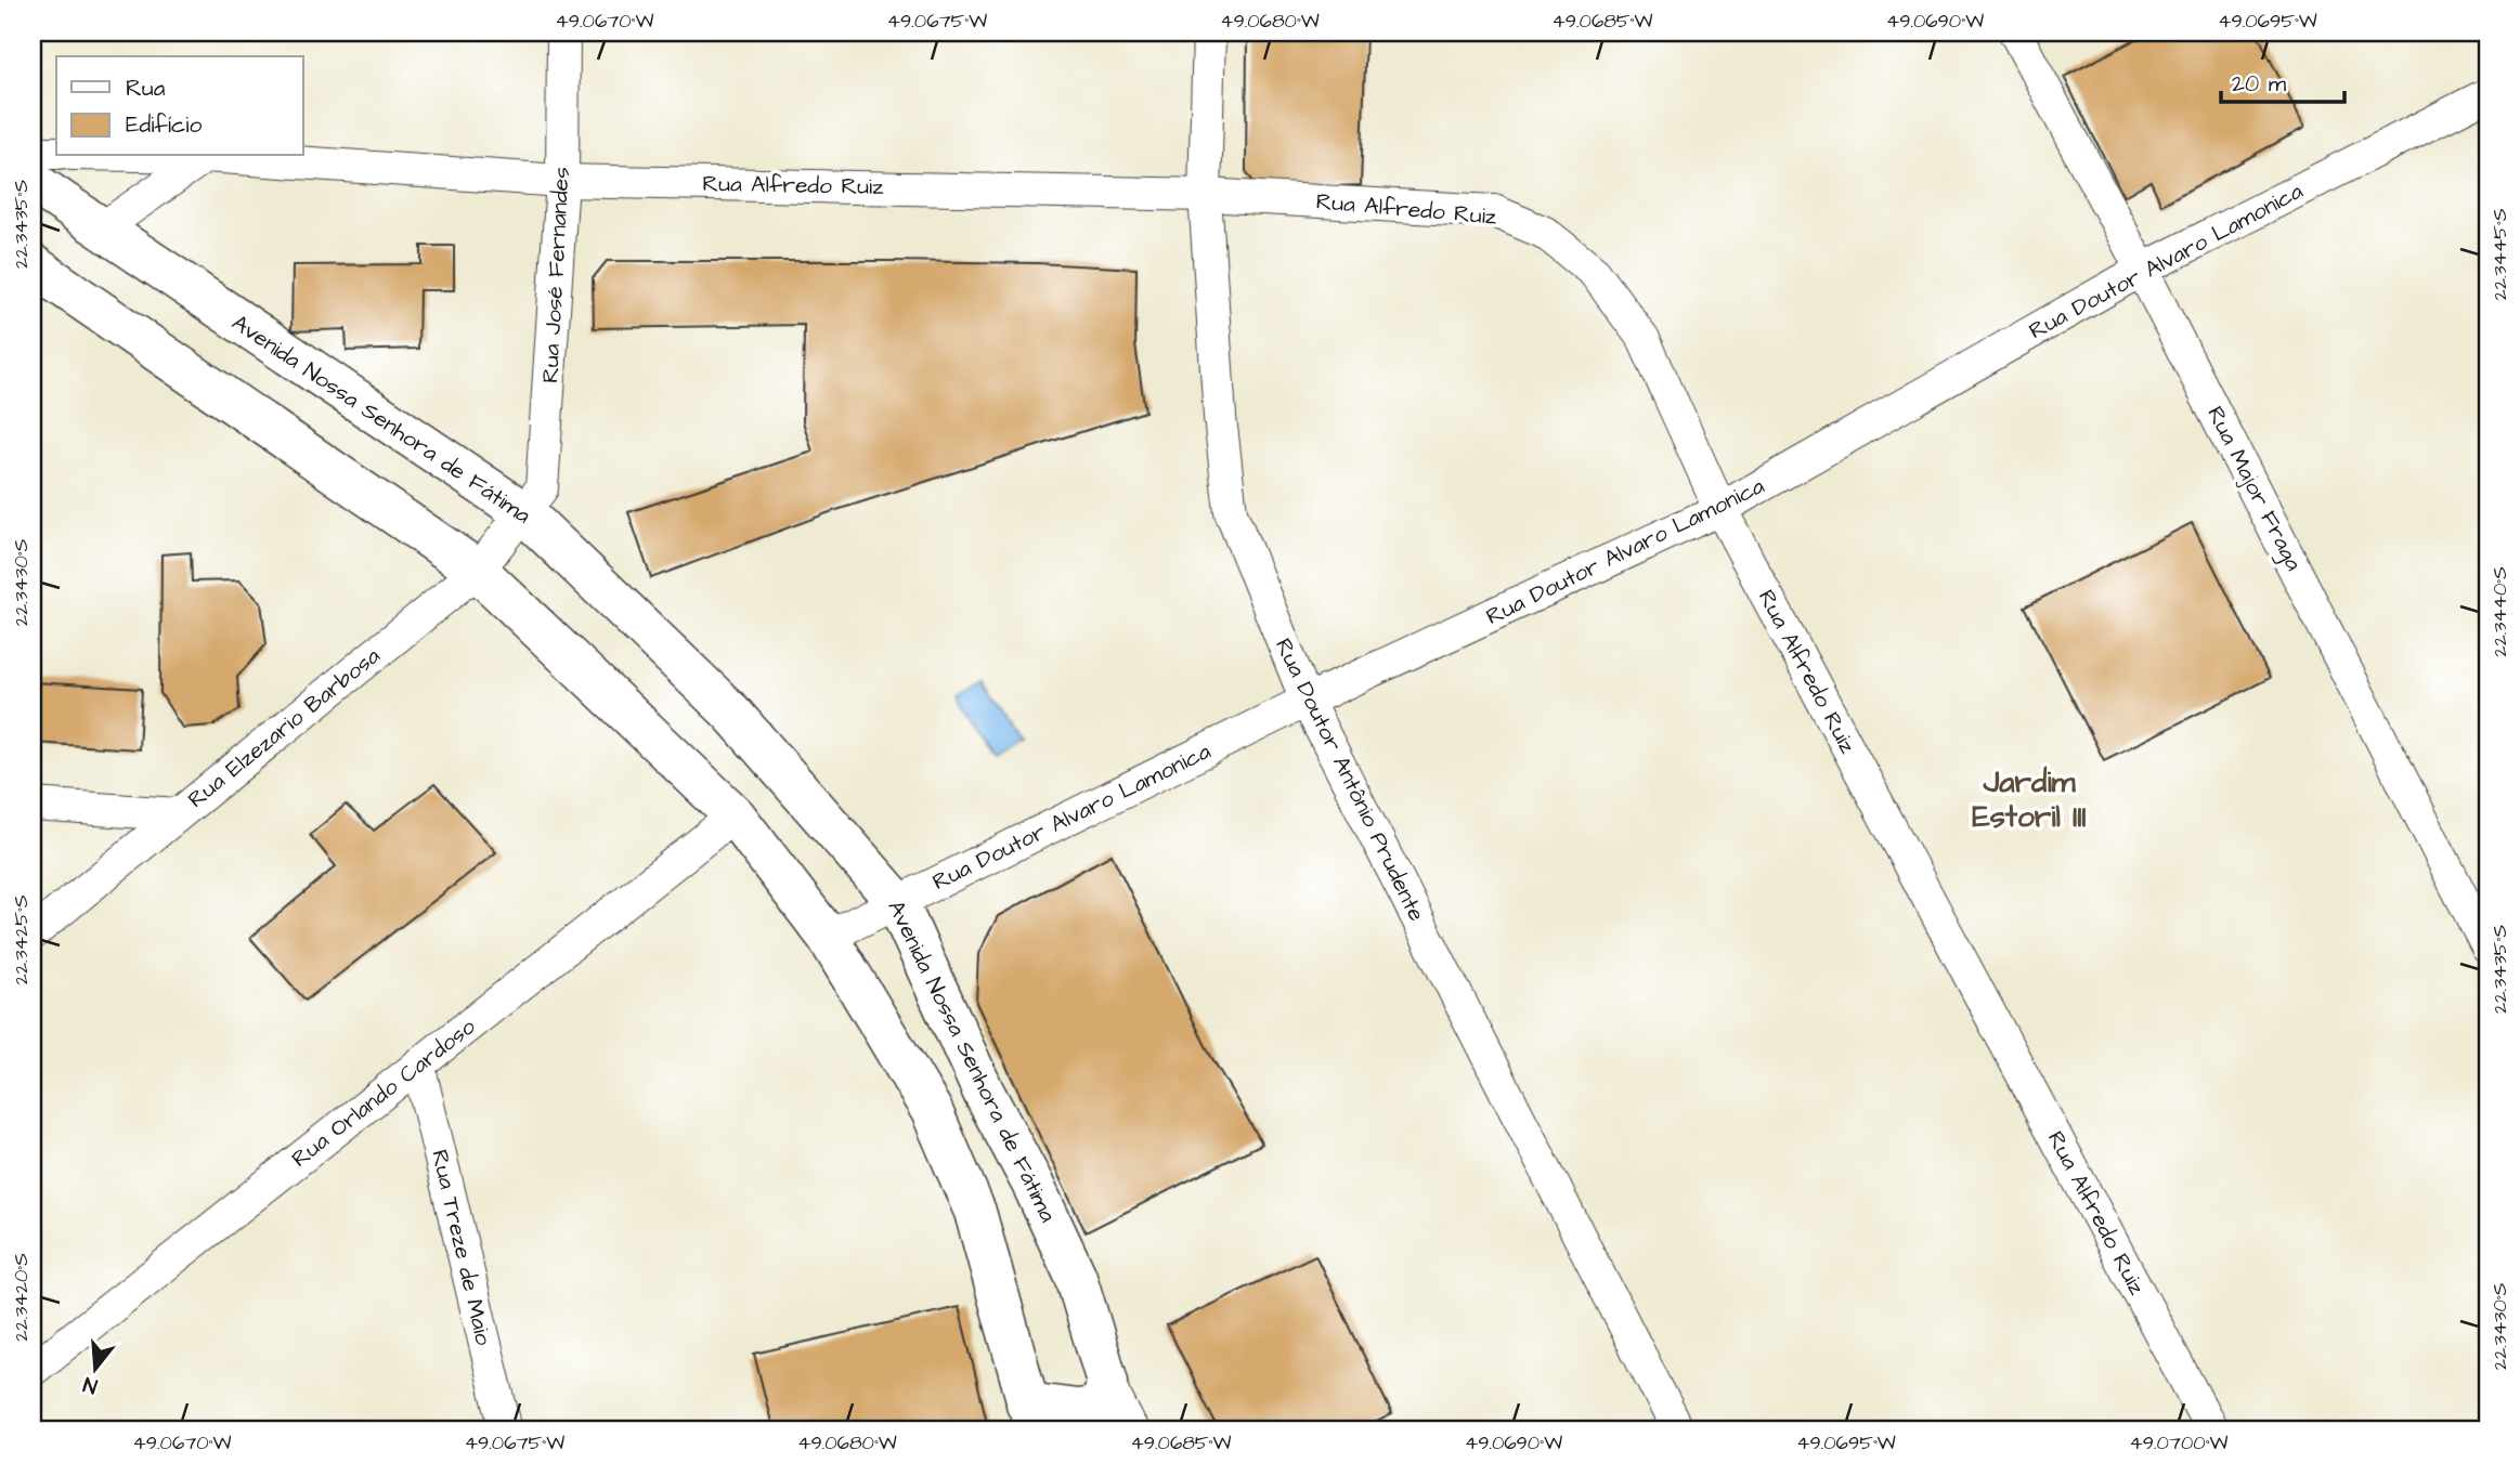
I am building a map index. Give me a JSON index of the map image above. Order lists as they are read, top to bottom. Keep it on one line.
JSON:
{"streets":{"street":["Rua Alfredo Ruiz","Rua Doutor Alvaro Lamonica","Rua José Fernandes","Avenida Nossa Senhora de Fátima","Rua Major Fraga","Rua Elzezario Barbosa","Rua Doutor Antônio Prudente","Rua Orlando Cardoso","Rua Treze de Maio"]},"crossings":[["Rua Alfredo Ruiz","Rua Doutor Alvaro Lamonica"],["Rua Alfredo Ruiz","Rua José Fernandes"],["Rua Alfredo Ruiz","Rua Doutor Antônio Prudente"],["Rua Doutor Alvaro Lamonica","Avenida Nossa Senhora de Fátima"],["Rua Doutor Alvaro Lamonica","Rua Major Fraga"],["Rua Doutor Alvaro Lamonica","Rua Doutor Antônio Prudente"],["Rua José Fernandes","Avenida Nossa Senhora de Fátima"],["Rua José Fernandes","Rua Elzezario Barbosa"],["Avenida Nossa Senhora de Fátima","Rua Elzezario Barbosa"],["Rua Orlando Cardoso","Rua Treze de Maio"]],"districts":["Jardim Estoril III"],"legend":["Rua","Edifício"],"scale_bar":"20 m","north":"bottom","coordinates":["49.0670°W","49.0675°W","49.0680°W","49.0685°W","49.0690°W","49.0695°W","22.3435°S","22.3445°S","22.3430°S","22.3440°S","22.3425°S","22.3420°S","49.0700°W"]}
